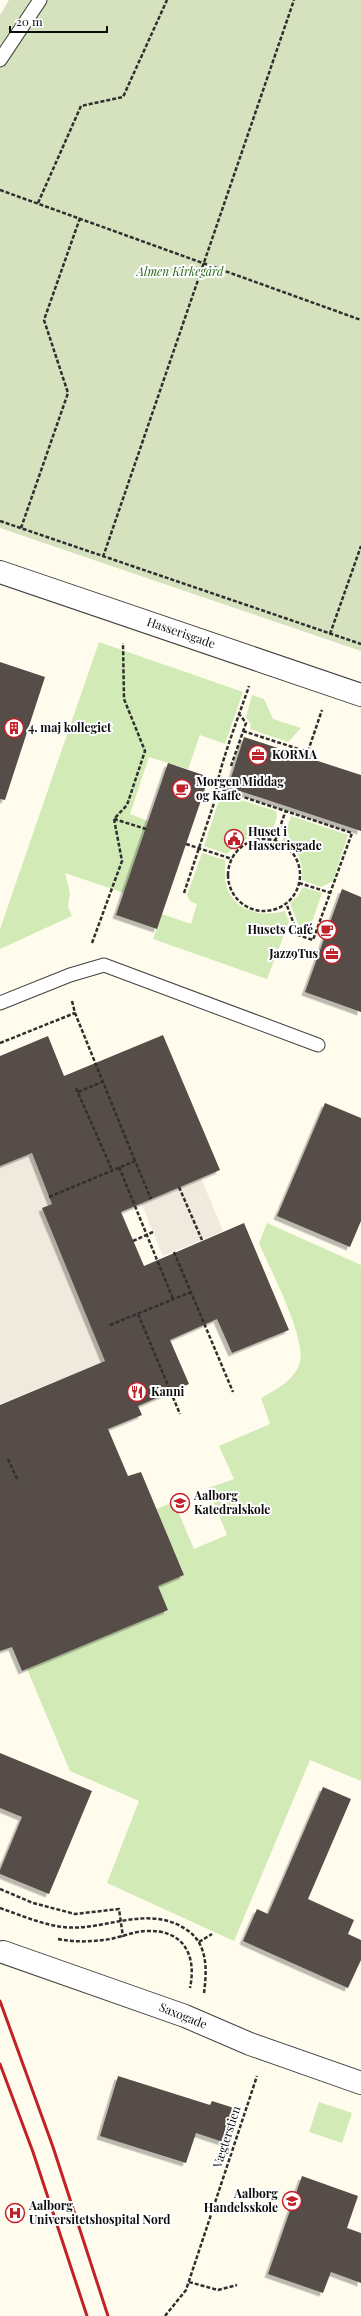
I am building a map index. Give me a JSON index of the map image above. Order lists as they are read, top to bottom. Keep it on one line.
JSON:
{"streets":{"street":["Hasserisgade","Saxogade"],"path":["Vægterstien"]},"crossings":[["Saxogade","Vægterstien"]],"parks":["Almen Kirkegård"],"places":{"building":["4. maj kollegiet"],"office":["KORMA","Jazz9Tus"],"cafe":["Morgen Middag og Kaffe","Husets Café"],"public building":["Huset i Hasserisgade"],"restaurant":["Kanni"],"school or university":["Aalborg Katedralskole","Aalborg Handelsskole"],"hospital":["Aalborg Universitetshospital Nord"]},"scale_bar":"20 m"}
